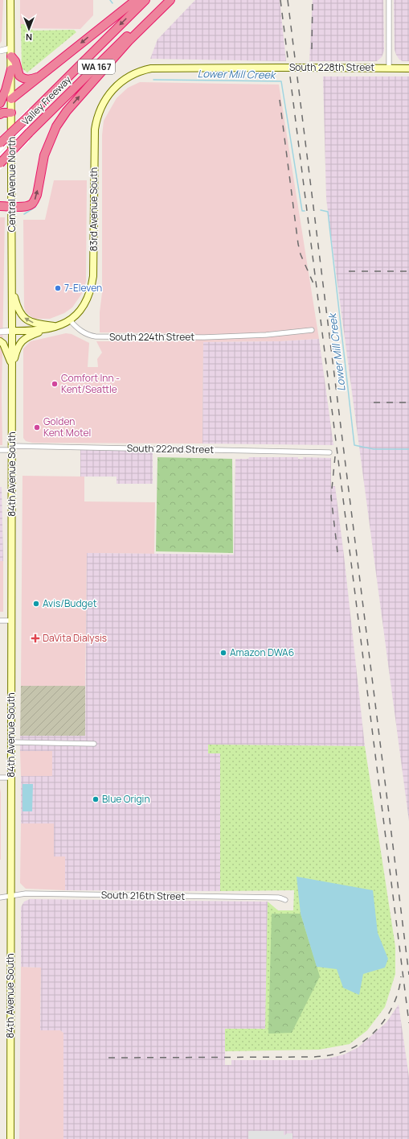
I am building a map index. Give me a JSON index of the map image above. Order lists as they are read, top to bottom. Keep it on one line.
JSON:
{"streets":{"highway":["WA 167","Valley Freeway"],"main road":["South 228th Street","Central Avenue North","83rd Avenue South","84th Avenue South"],"street":["South 224th Street","South 222nd Street","South 216th Street"]},"crossings":[["South 228th Street","83rd Avenue South"],["Central Avenue North","84th Avenue South"],["83rd Avenue South","South 224th Street"],["South 222nd Street","84th Avenue South"],["84th Avenue South","South 216th Street"]],"water":["Lower Mill Creek"],"places":{"other":["7-Eleven","Comfort Inn - Kent/Seattle","Golden Kent Motel","Avis/Budget","Amazon DWA6","Blue Origin"],"health":["DaVita Dialysis"]},"north":"bottom"}
